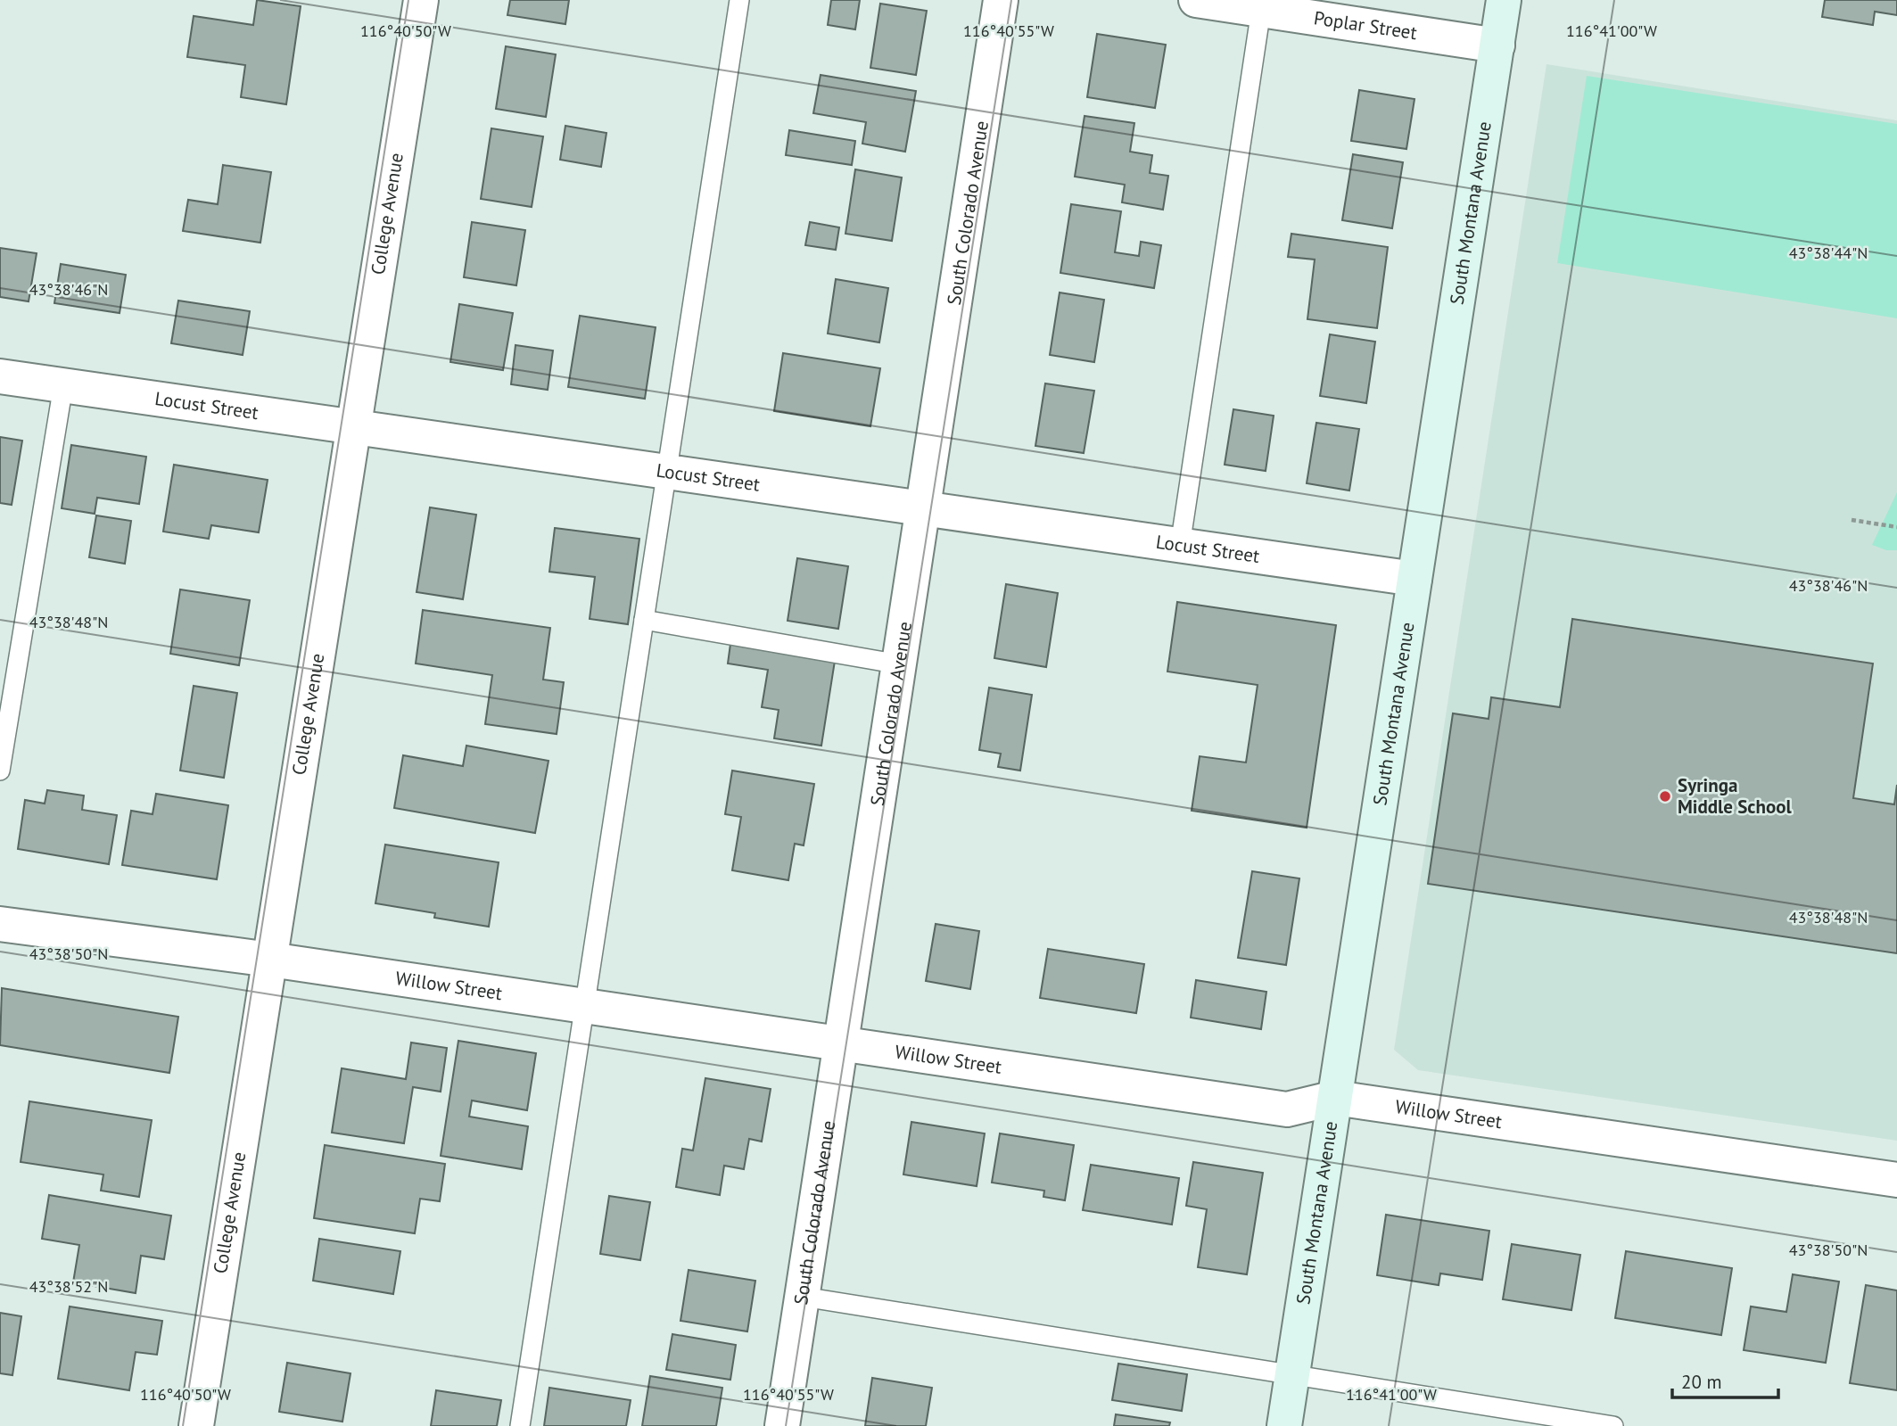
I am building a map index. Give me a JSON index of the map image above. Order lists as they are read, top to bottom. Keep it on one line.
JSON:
{"streets":{"street":["Poplar Street","College Avenue","South Colorado Avenue","South Montana Avenue","Locust Street","Willow Street"]},"crossings":[["Poplar Street","South Montana Avenue"],["College Avenue","Locust Street"],["College Avenue","Willow Street"],["South Colorado Avenue","Locust Street"],["South Colorado Avenue","Willow Street"],["South Montana Avenue","Locust Street"],["South Montana Avenue","Willow Street"]],"places":["Syringa Middle School"],"scale_bar":"20 m","coordinates":["116°40'50\"W","116°40'55\"W","116°41'00\"W","43°38'44\"N","43°38'46\"N","43°38'48\"N","43°38'50\"N","43°38'52\"N"]}
